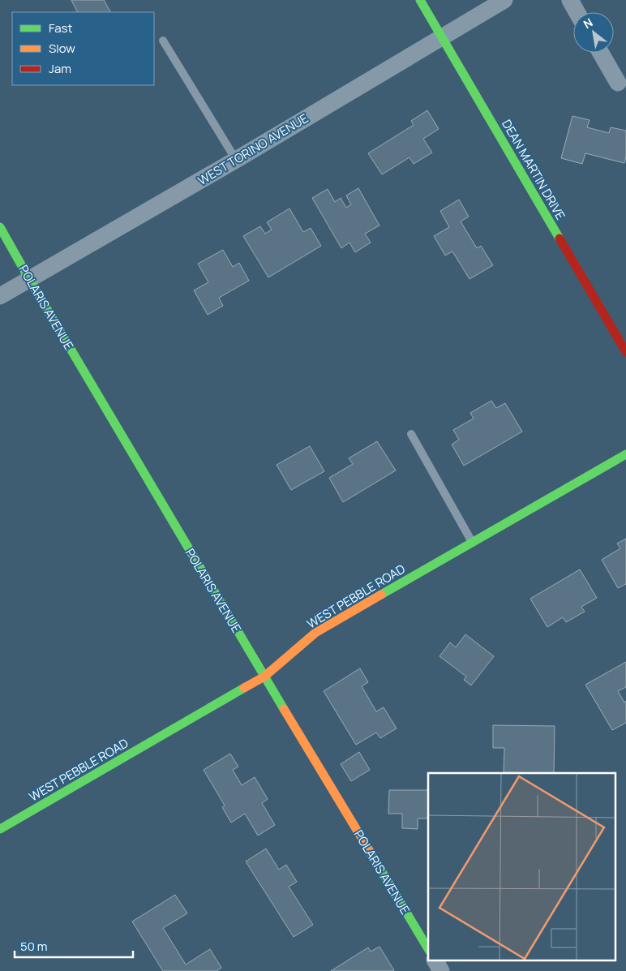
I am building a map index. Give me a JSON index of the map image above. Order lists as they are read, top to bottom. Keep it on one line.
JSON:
{"streets":{"street":["WEST TORINO AVENUE","DEAN MARTIN DRIVE","POLARIS AVENUE","WEST PEBBLE ROAD"]},"crossings":[["WEST TORINO AVENUE","DEAN MARTIN DRIVE"],["WEST TORINO AVENUE","POLARIS AVENUE"],["POLARIS AVENUE","WEST PEBBLE ROAD"]],"legend":["Fast","Slow","Jam"],"scale_bar":"50 m","north":"top left"}
